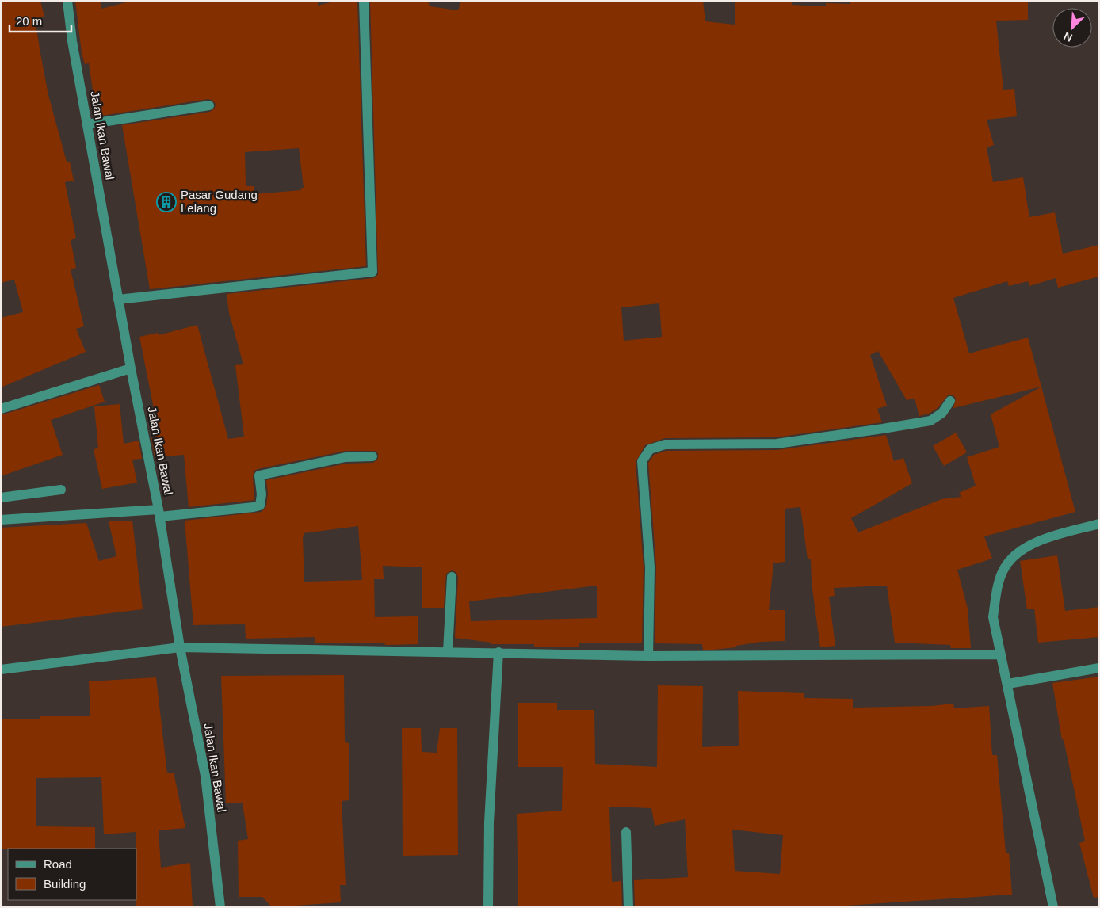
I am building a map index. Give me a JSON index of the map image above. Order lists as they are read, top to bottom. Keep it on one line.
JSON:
{"streets":{"street":["Jalan Ikan Bawal"]},"places":{"building":["Pasar Gudang Lelang"]},"legend":["Road","Building"],"scale_bar":"20 m","north":"bottom left"}
